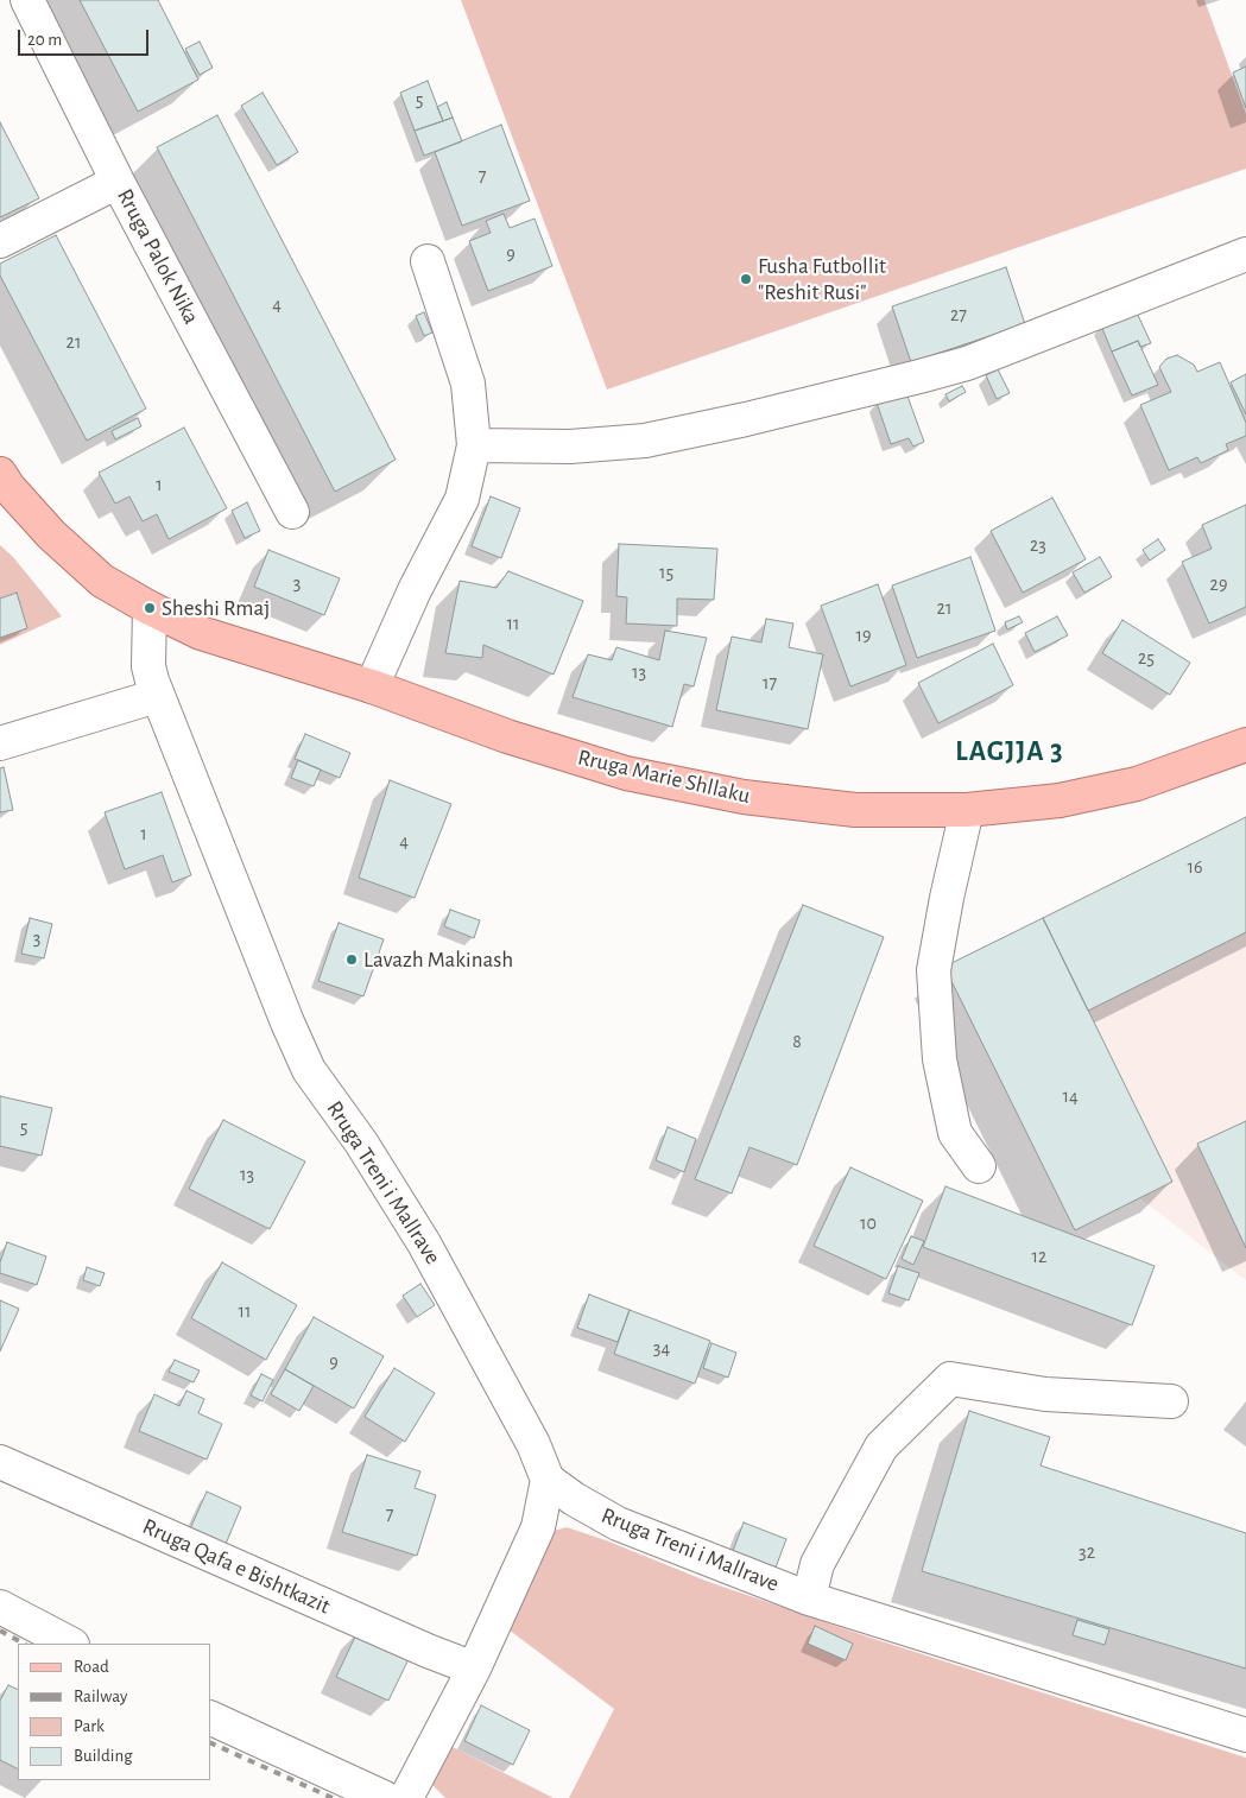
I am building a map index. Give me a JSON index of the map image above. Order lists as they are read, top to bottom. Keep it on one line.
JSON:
{"streets":{"main road":["Rruga Marie Shllaku"],"street":["Rruga Palok Nika","Rruga Treni i Mallrave","Rruga Qafa e Bishtkazit"]},"crossings":[["Rruga Marie Shllaku","Rruga Treni i Mallrave"]],"districts":["LAGJJA 3"],"places":["Fusha Futbollit \"Reshit Rusi\"","Sheshi Rmaj","Lavazh Makinash"],"house_numbers":["5","7","9","4","27","21","1","23","15","3","29","21","11","19","25","13","17","1","4","16","3","8","14","5","13","10","12","11","34","9","7","32"],"legend":["Road","Railway","Park","Building"],"scale_bar":"20 m"}
